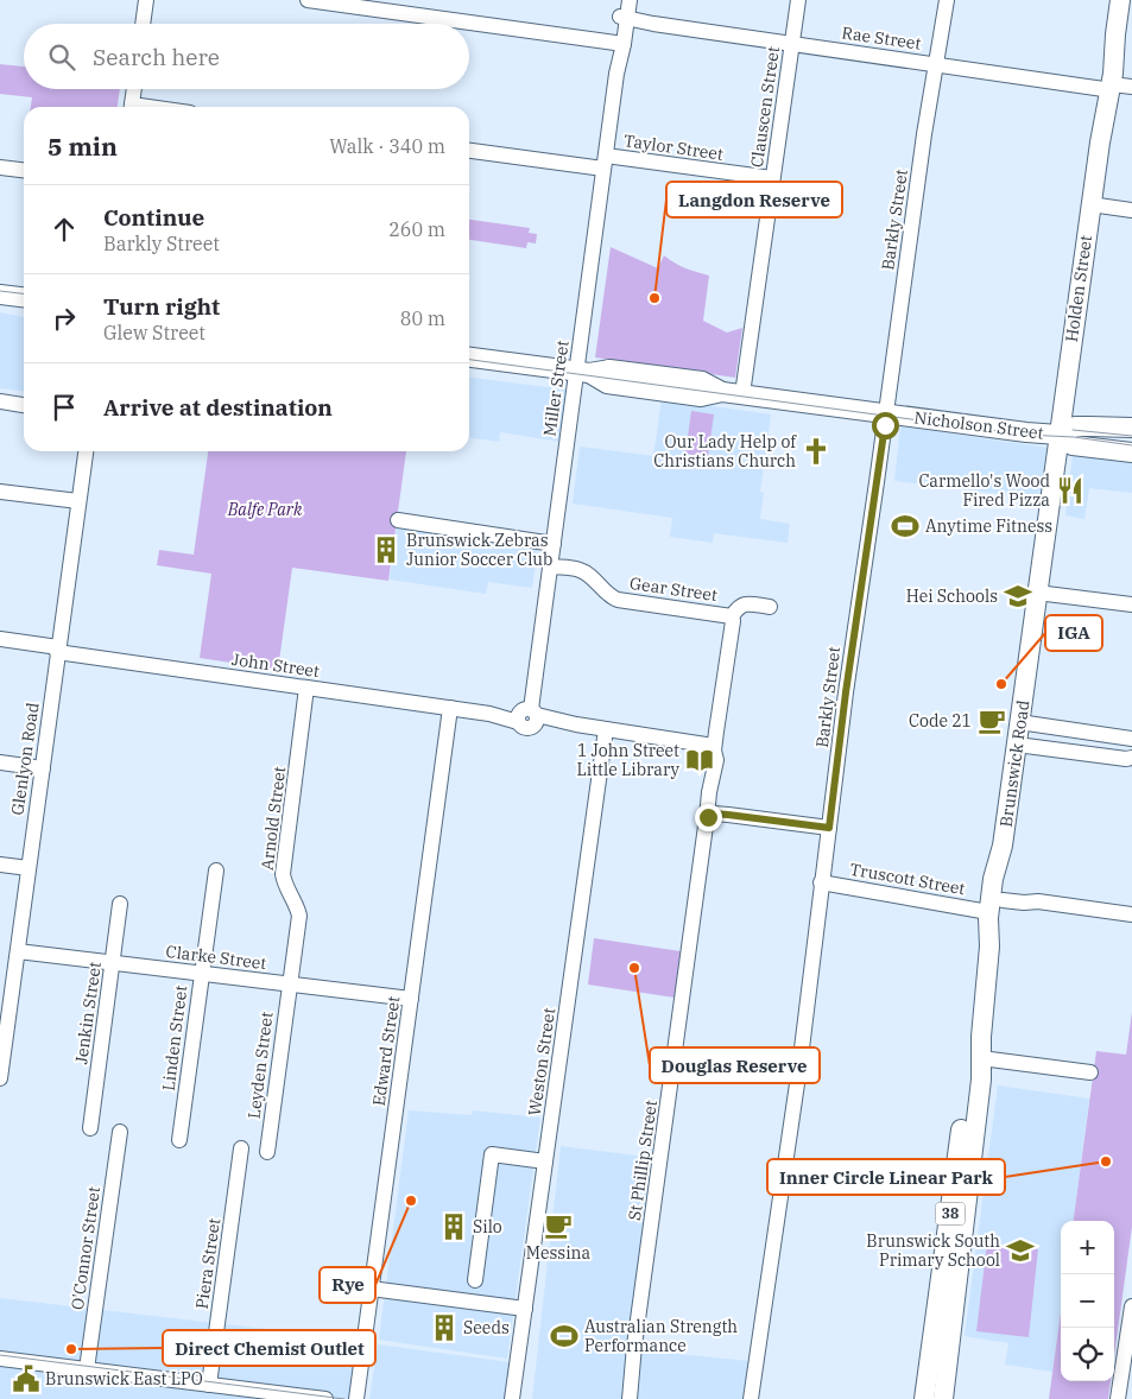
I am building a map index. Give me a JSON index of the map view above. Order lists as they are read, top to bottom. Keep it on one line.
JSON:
{"streets":{"main road":["Holden Street","Nicholson Street","Brunswick Road","38"],"street":["Rae Street","Clauscen Street","Taylor Street","Barkly Street","Miller Street","Gear Street","John Street","Glenlyon Road","Arnold Street","Truscott Street","Clarke Street","Jenkin Street","Linden Street","Edward Street","Weston Street","Leyden Street","St Phillip Street","O'Connor Street","Piera Street"]},"crossings":[["Rae Street","Clauscen Street"],["Rae Street","Barkly Street"],["Rae Street","Holden Street"],["Rae Street","Miller Street"],["Clauscen Street","Taylor Street"],["Clauscen Street","Nicholson Street"],["Taylor Street","Miller Street"],["Barkly Street","Nicholson Street"],["Barkly Street","Truscott Street"],["Holden Street","Nicholson Street"],["Holden Street","Brunswick Road"],["Miller Street","Nicholson Street"],["Miller Street","Gear Street"],["Miller Street","John Street"],["Nicholson Street","Brunswick Road"],["Gear Street","St Phillip Street"],["John Street","Glenlyon Road"],["John Street","Arnold Street"],["John Street","Edward Street"],["John Street","Weston Street"],["John Street","St Phillip Street"],["Glenlyon Road","Clarke Street"],["Brunswick Road","Truscott Street"],["Arnold Street","Clarke Street"],["Arnold Street","Leyden Street"],["Clarke Street","Jenkin Street"],["Clarke Street","Linden Street"],["Clarke Street","Edward Street"],["Clarke Street","Leyden Street"]],"parks":["Balfe Park"],"places":{"other":["Langdon Reserve","IGA","Douglas Reserve","Inner Circle Linear Park","Rye","Direct Chemist Outlet"],"church":["Our Lady Help of Christians Church"],"restaurant":["Carmello's Wood Fired Pizza"],"sports":["Anytime Fitness","Australian Strength Performance"],"building":["Brunswick Zebras Junior Soccer Club","Silo","Seeds"],"school or university":["Hei Schools","Brunswick South Primary School"],"cafe":["Code 21","Messina"],"library":["1 John Street Little Library"],"public building":["Brunswick East LPO"]},"page":{"search":"Search here","heading":["5 min","Walk · 340 m"],"list":[["Continue","Barkly Street","260 m"],["Turn right","Glew Street","80 m"],"Arrive at destination"],"map_buttons":["+","−"]}}
